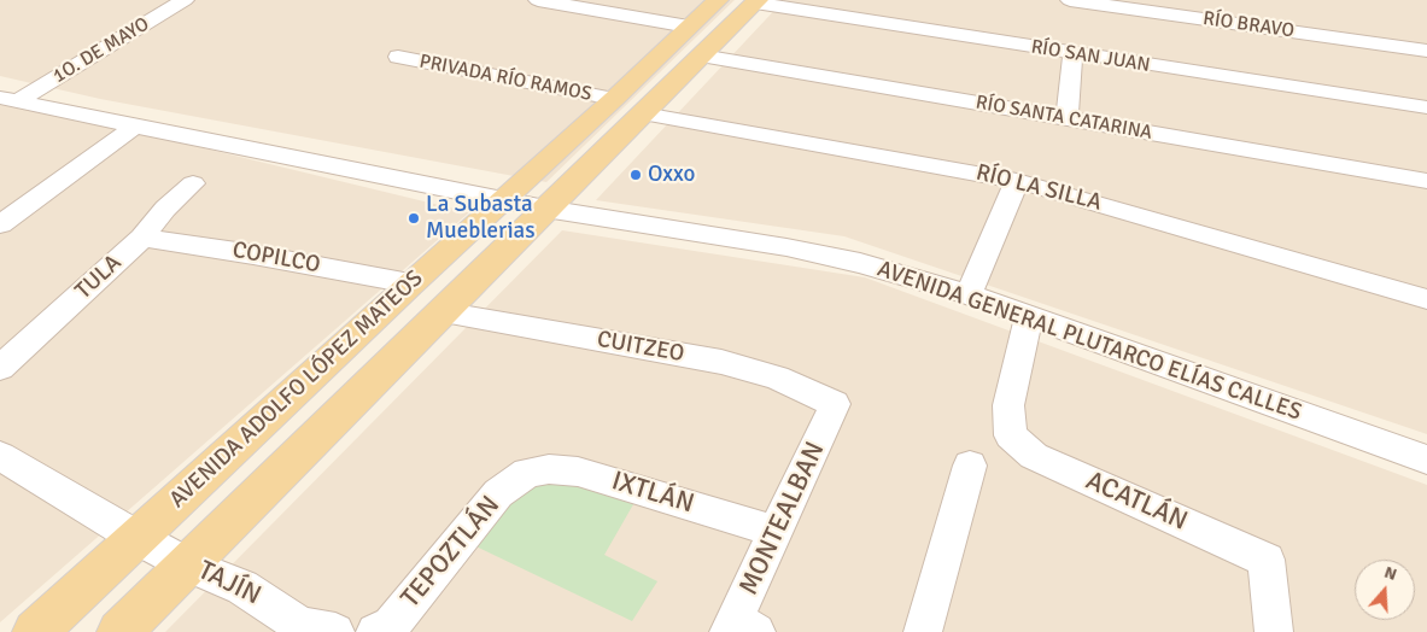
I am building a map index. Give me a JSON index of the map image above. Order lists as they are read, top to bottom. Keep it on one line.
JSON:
{"streets":{"main road":["AVENIDA ADOLFO LÓPEZ MATEOS"],"street":["RÍO BRAVO","1O. DE MAYO","RÍO SAN JUAN","PRIVADA RÍO RAMOS","RÍO SANTA CATARINA","RÍO LA SILLA","COPILCO","TULA","AVENIDA GENERAL PLUTARCO ELÍAS CALLES","CUITZEO","IXTLÁN","ACATLÁN","MONTEALBAN","TEPOZTLÁN","TAJÍN"]},"crossings":[["1O. DE MAYO","AVENIDA GENERAL PLUTARCO ELÍAS CALLES"],["RÍO SAN JUAN","AVENIDA ADOLFO LÓPEZ MATEOS"],["PRIVADA RÍO RAMOS","RÍO LA SILLA"],["PRIVADA RÍO RAMOS","AVENIDA ADOLFO LÓPEZ MATEOS"],["RÍO SANTA CATARINA","AVENIDA ADOLFO LÓPEZ MATEOS"],["RÍO LA SILLA","AVENIDA ADOLFO LÓPEZ MATEOS"],["COPILCO","TULA"],["COPILCO","AVENIDA ADOLFO LÓPEZ MATEOS"],["AVENIDA GENERAL PLUTARCO ELÍAS CALLES","AVENIDA ADOLFO LÓPEZ MATEOS"],["AVENIDA GENERAL PLUTARCO ELÍAS CALLES","ACATLÁN"],["CUITZEO","AVENIDA ADOLFO LÓPEZ MATEOS"],["CUITZEO","MONTEALBAN"],["AVENIDA ADOLFO LÓPEZ MATEOS","TAJÍN"],["IXTLÁN","MONTEALBAN"],["IXTLÁN","TEPOZTLÁN"]],"places":["Oxxo","La Subasta Mueblerias"],"north":"top"}
